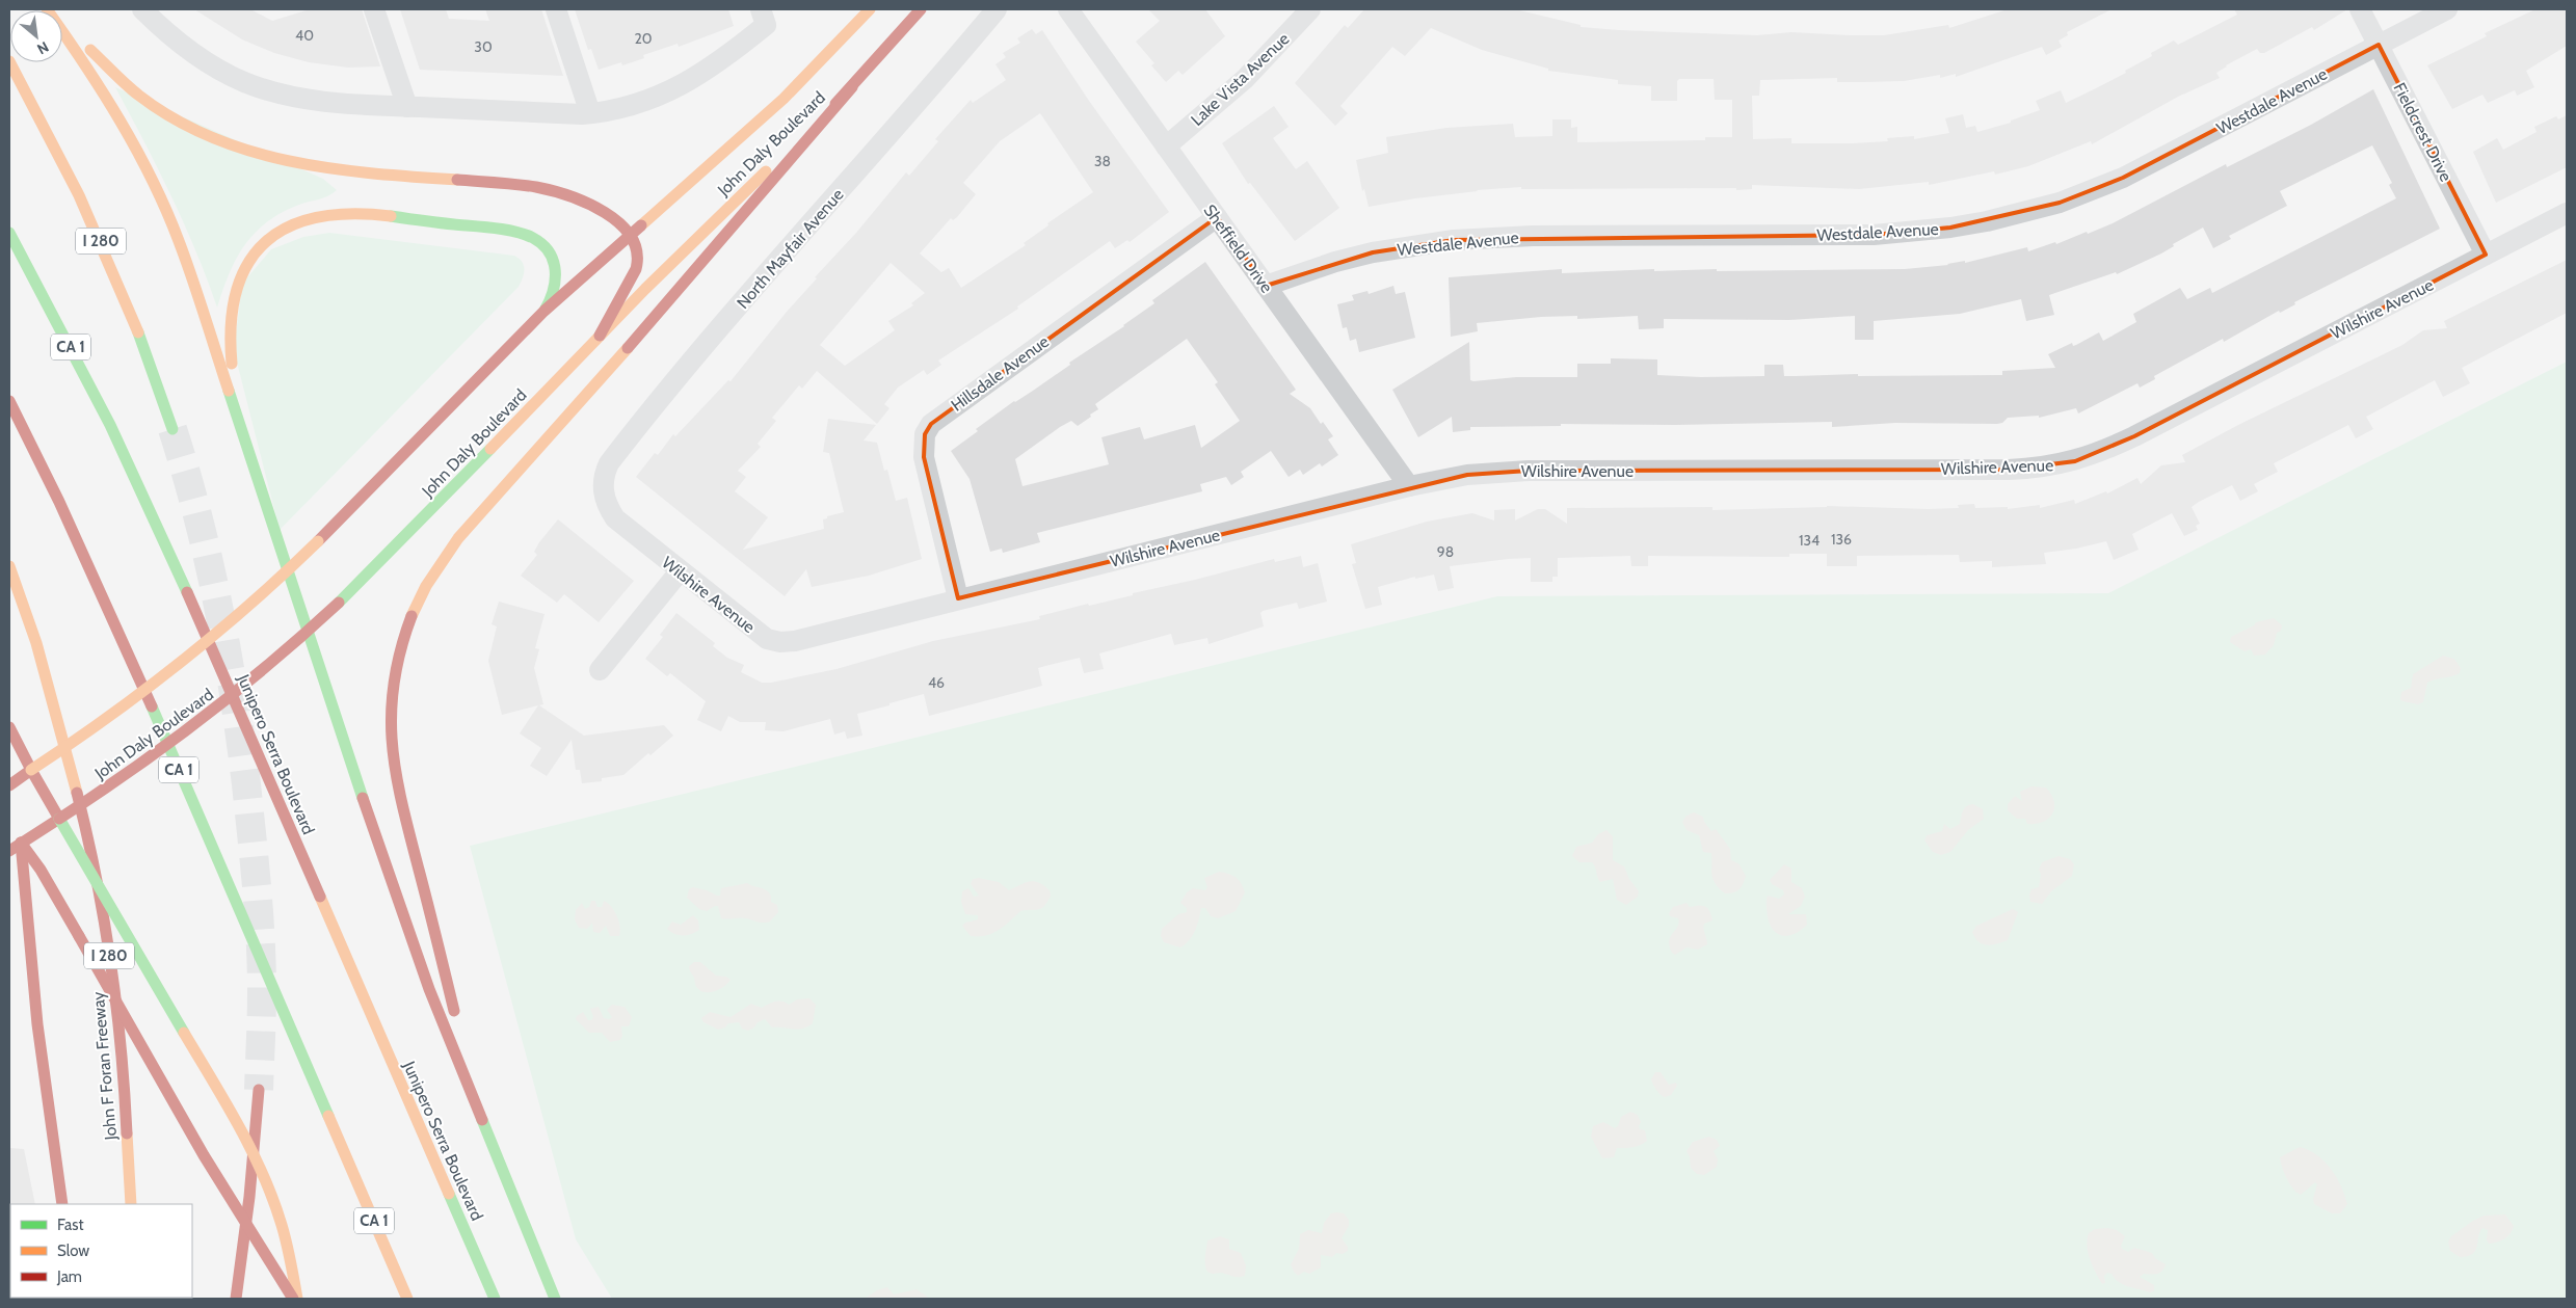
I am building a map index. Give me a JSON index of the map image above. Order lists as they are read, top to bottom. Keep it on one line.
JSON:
{"streets":{"main road":["John Daly Boulevard","I 280","CA 1","Junipero Serra Boulevard","John F Foran Freeway"],"street":["Lake Vista Avenue","Westdale Avenue","Fieldcrest Drive","North Mayfair Avenue","Sheffield Drive","Wilshire Avenue","Hillsdale Avenue"]},"crossings":[["Lake Vista Avenue","Sheffield Drive"],["Westdale Avenue","Fieldcrest Drive"],["Westdale Avenue","Sheffield Drive"],["Fieldcrest Drive","Wilshire Avenue"],["North Mayfair Avenue","Wilshire Avenue"],["Sheffield Drive","Wilshire Avenue"],["Sheffield Drive","Hillsdale Avenue"],["Wilshire Avenue","Hillsdale Avenue"]],"house_numbers":["40","20","30","38","136","134","98","46"],"legend":["Fast","Slow","Jam"],"north":"bottom right"}
